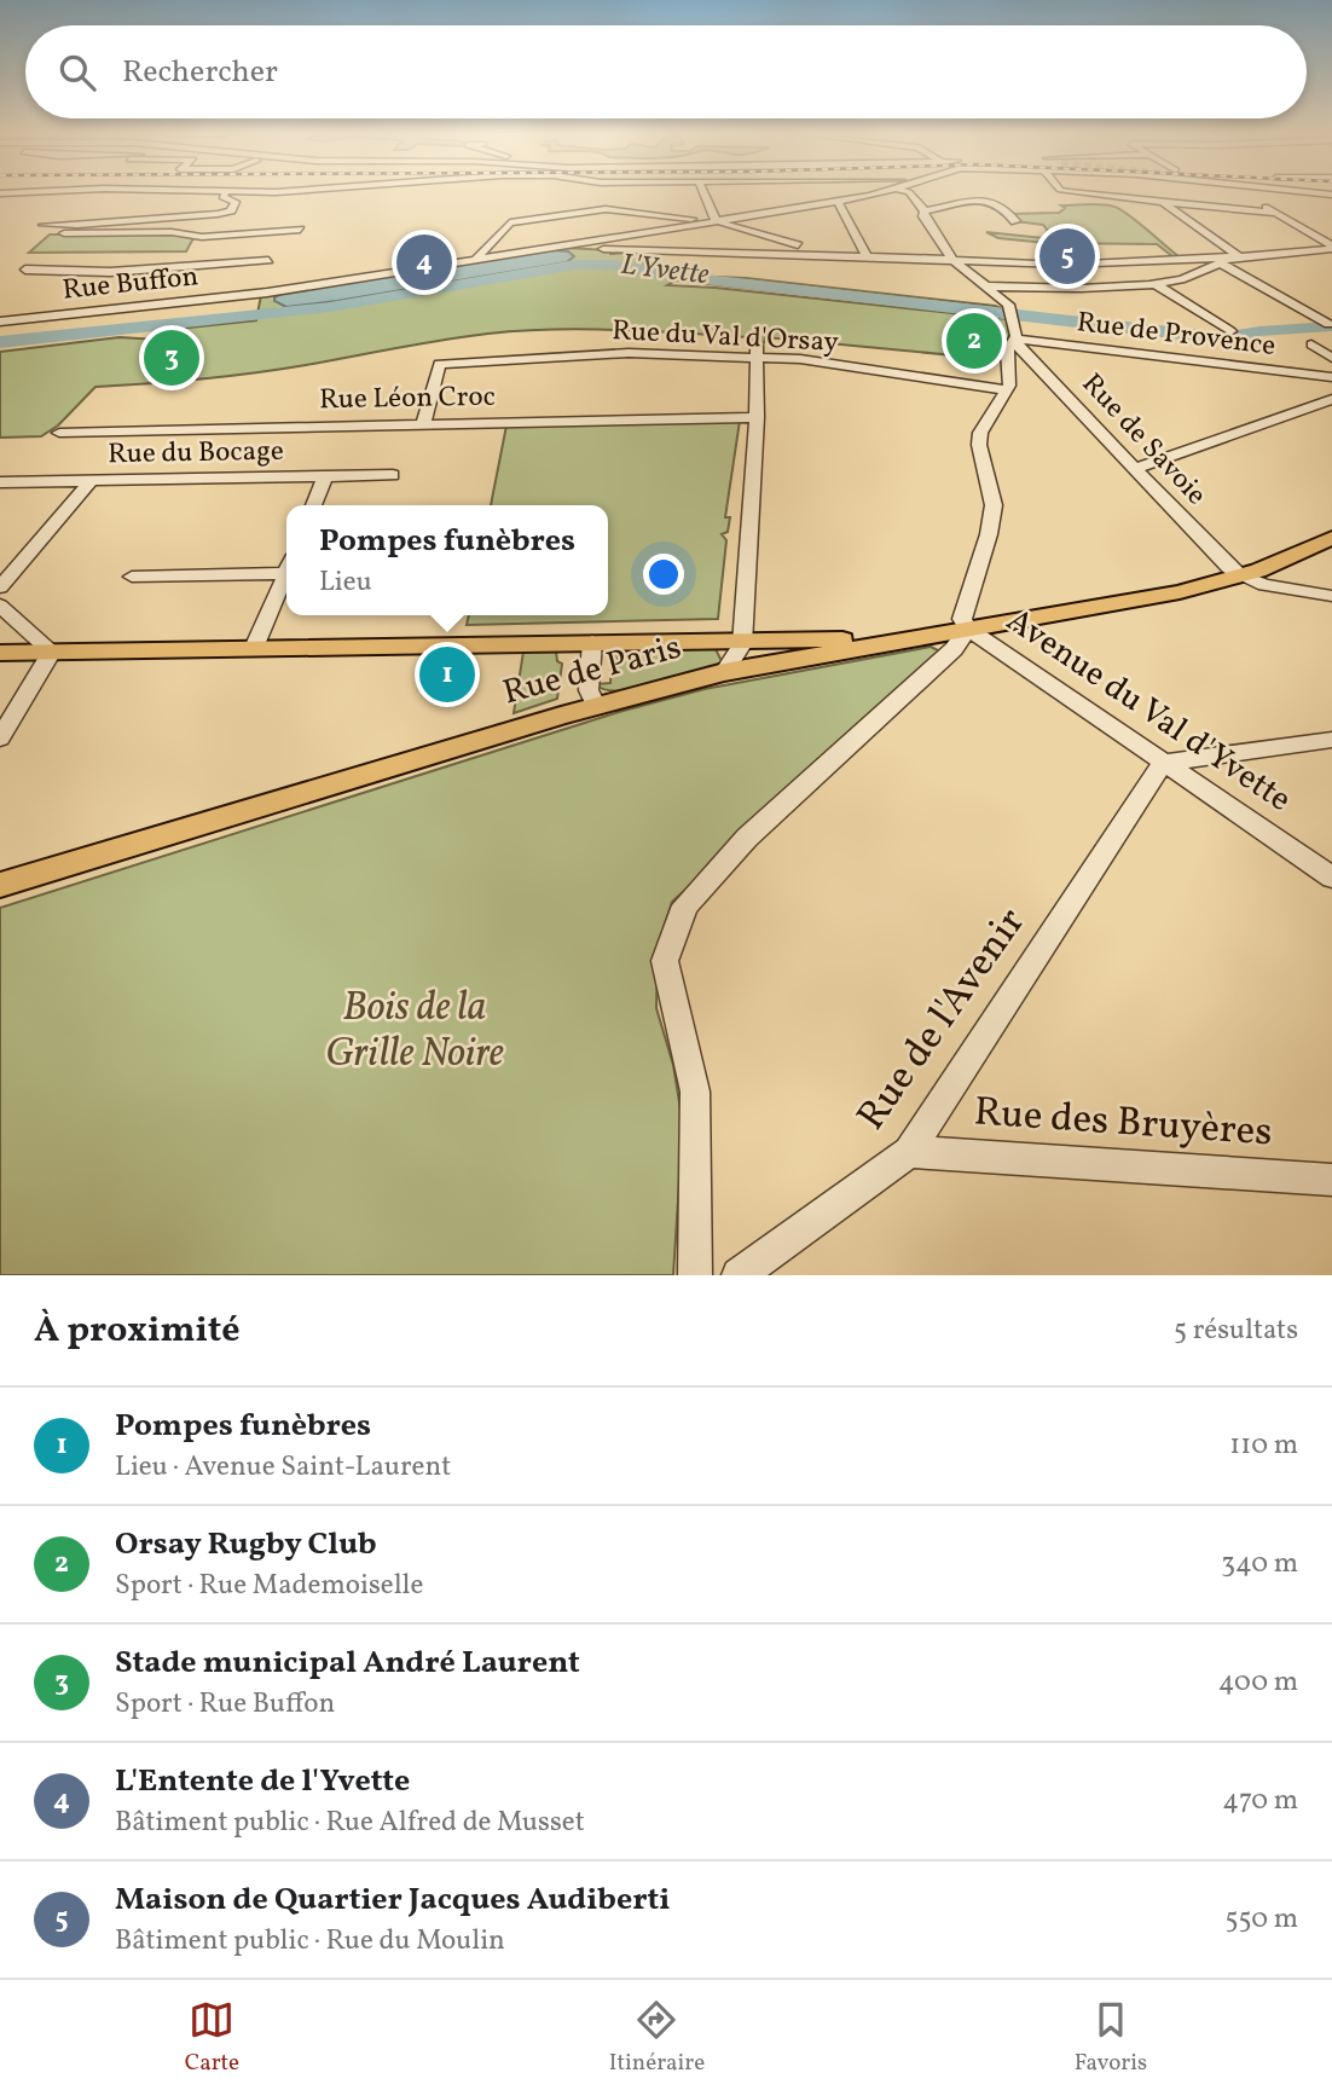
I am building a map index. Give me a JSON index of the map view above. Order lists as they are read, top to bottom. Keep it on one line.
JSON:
{"streets":{"main road":["Rue de Paris"],"street":["Rue Buffon","Rue de Provence","Rue du Val d'Orsay","Rue Léon Croc","Rue de Savoie","Rue du Bocage","Avenue du Val d'Yvette","Rue de l'Avenir","Rue des Bruyères"]},"crossings":[["Rue de Provence","Rue de Savoie"],["Rue du Val d'Orsay","Rue Léon Croc"],["Rue de Savoie","Rue de Paris"],["Rue de Paris","Avenue du Val d'Yvette"],["Avenue du Val d'Yvette","Rue de l'Avenir"],["Rue de l'Avenir","Rue des Bruyères"]],"water":["L'Yvette"],"parks":["Bois de la Grille Noire"],"page":{"search":"Rechercher","pins":["5","4","2","3","1"],"popup":["Pompes funèbres","Lieu"],"heading":["À proximité","5 résultats"],"list":[{"mark":"1","name":"Pompes funèbres","note":"Lieu · Avenue Saint-Laurent","value":"110 m"},{"mark":"2","name":"Orsay Rugby Club","note":"Sport · Rue Mademoiselle","value":"340 m"},{"mark":"3","name":"Stade municipal André Laurent","note":"Sport · Rue Buffon","value":"400 m"},{"mark":"4","name":"L'Entente de l'Yvette","note":"Bâtiment public · Rue Alfred de Musset","value":"470 m"},{"mark":"5","name":"Maison de Quartier Jacques Audiberti","note":"Bâtiment public · Rue du Moulin","value":"550 m"}],"nav":["Carte","Itinéraire","Favoris"]}}
